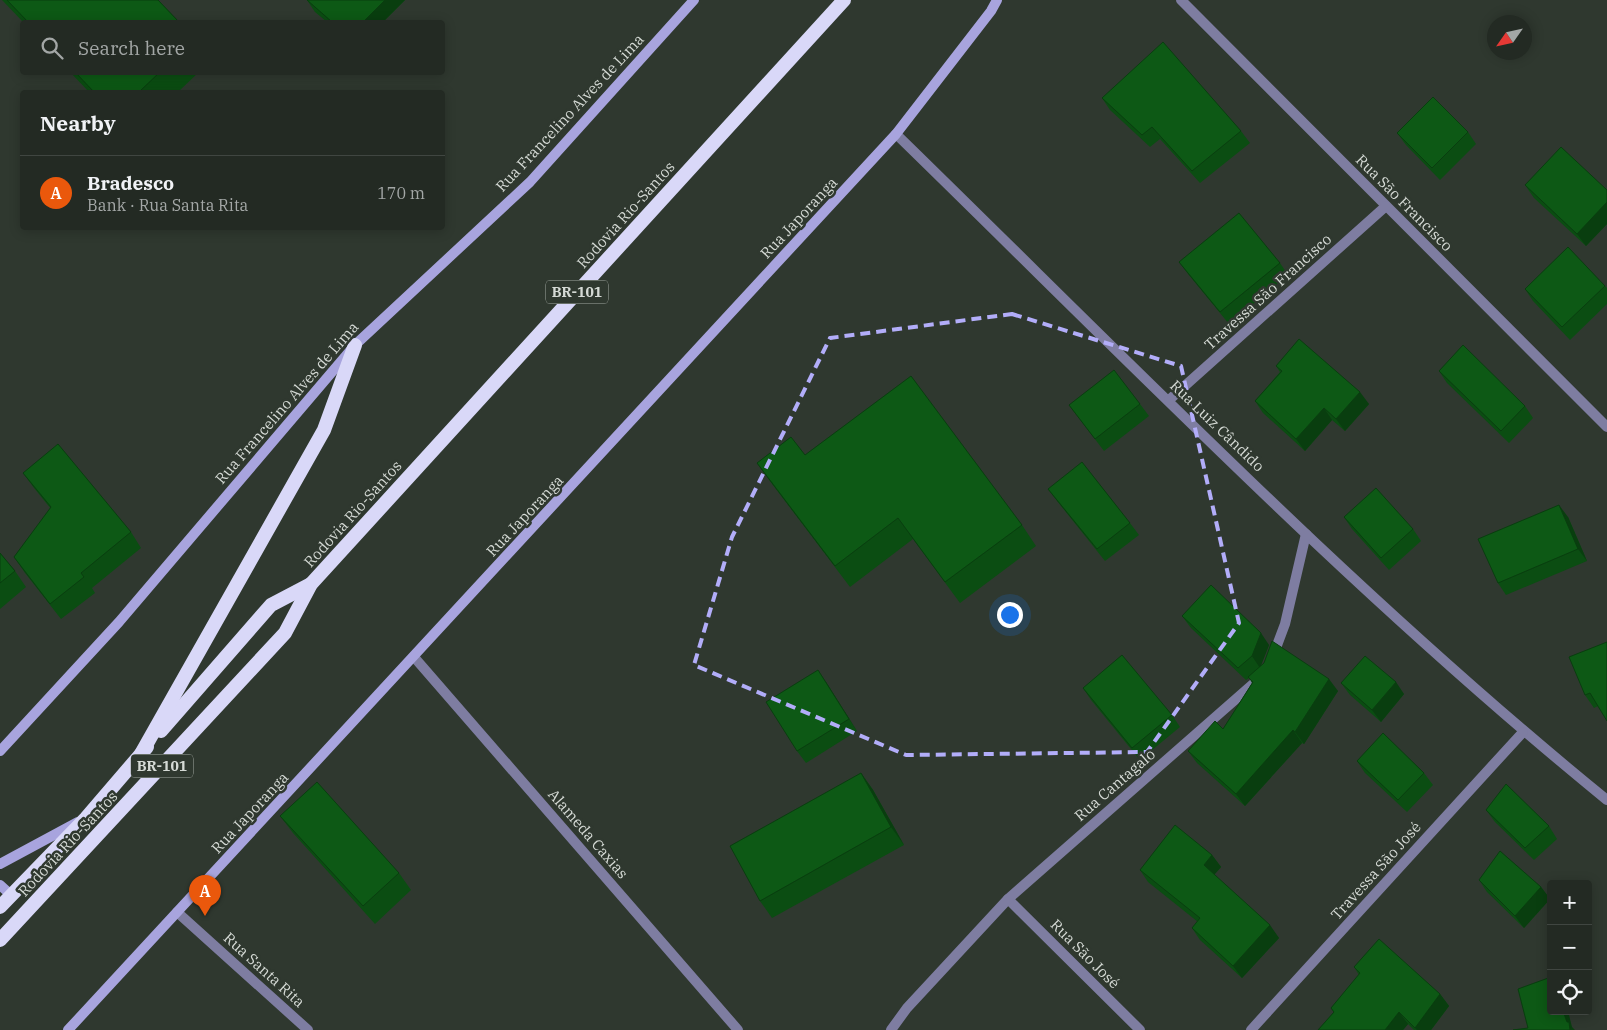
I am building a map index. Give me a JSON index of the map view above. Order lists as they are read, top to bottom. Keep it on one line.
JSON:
{"streets":{"highway":["Rodovia Rio-Santos","BR-101"],"main road":["Rua Francelino Alves de Lima","Rua Japoranga"],"street":["Rua São Francisco","Travessa São Francisco","Rua Luiz Cândido","Rua Cantagalo","Alameda Caxias","Travessa São José","Rua São José","Rua Santa Rita"]},"crossings":[["Rua São Francisco","Travessa São Francisco"],["Rua Japoranga","Rua Luiz Cândido"],["Rua Japoranga","Alameda Caxias"],["Rua Japoranga","Rua Santa Rita"],["Travessa São Francisco","Rua Luiz Cândido"],["Rua Luiz Cândido","Rua Cantagalo"],["Rua Luiz Cândido","Travessa São José"],["Rua Cantagalo","Rua São José"]],"north":"bottom left","page":{"search":"Search here","heading":"Nearby","list":[{"mark":"A","name":"Bradesco","note":"Bank · Rua Santa Rita","value":"170 m"}],"pins":"A","map_buttons":["+","−"]}}
